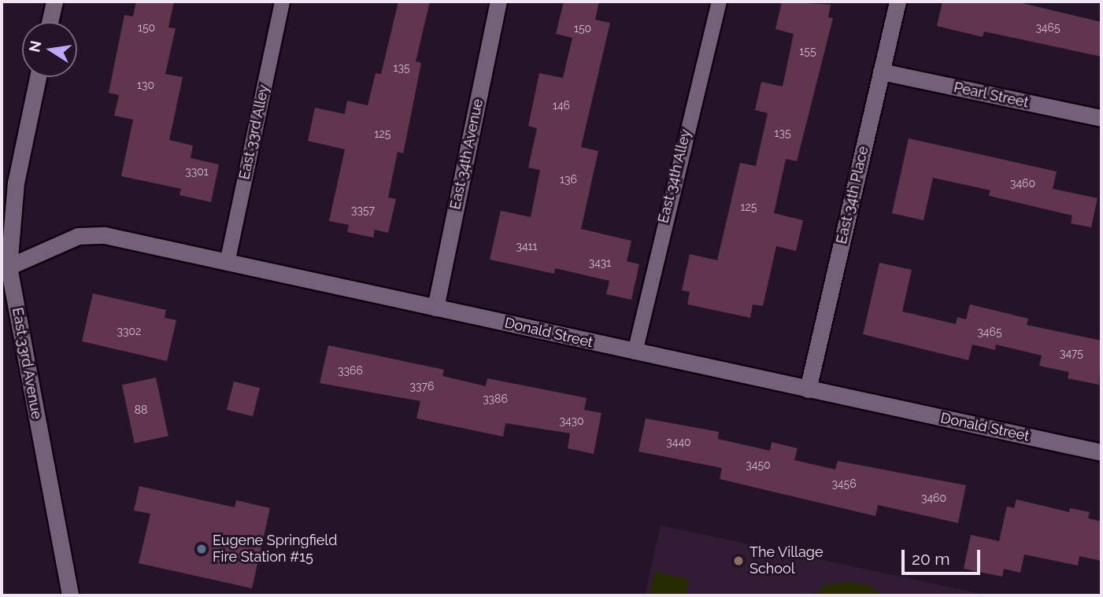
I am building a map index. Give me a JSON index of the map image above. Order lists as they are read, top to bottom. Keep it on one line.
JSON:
{"streets":{"street":["Pearl Street","East 34th Avenue","East 34th Place","Donald Street","East 33rd Avenue"],"lane":["East 33rd Alley","East 34th Alley"]},"crossings":[["Pearl Street","East 34th Place"],["East 33rd Alley","Donald Street"],["East 34th Avenue","Donald Street"],["East 34th Alley","Donald Street"],["East 34th Place","Donald Street"],["Donald Street","East 33rd Avenue"]],"places":["Eugene Springfield Fire Station #15","The Village School"],"house_numbers":["150","3465","150","155","135","130","146","135","125","3301","136","3460","125","3357","3411","3431","3302","3465","3475","3366","3376","3386","88","3430","3440","3450","3456","3460"],"scale_bar":"20 m","north":"left"}
